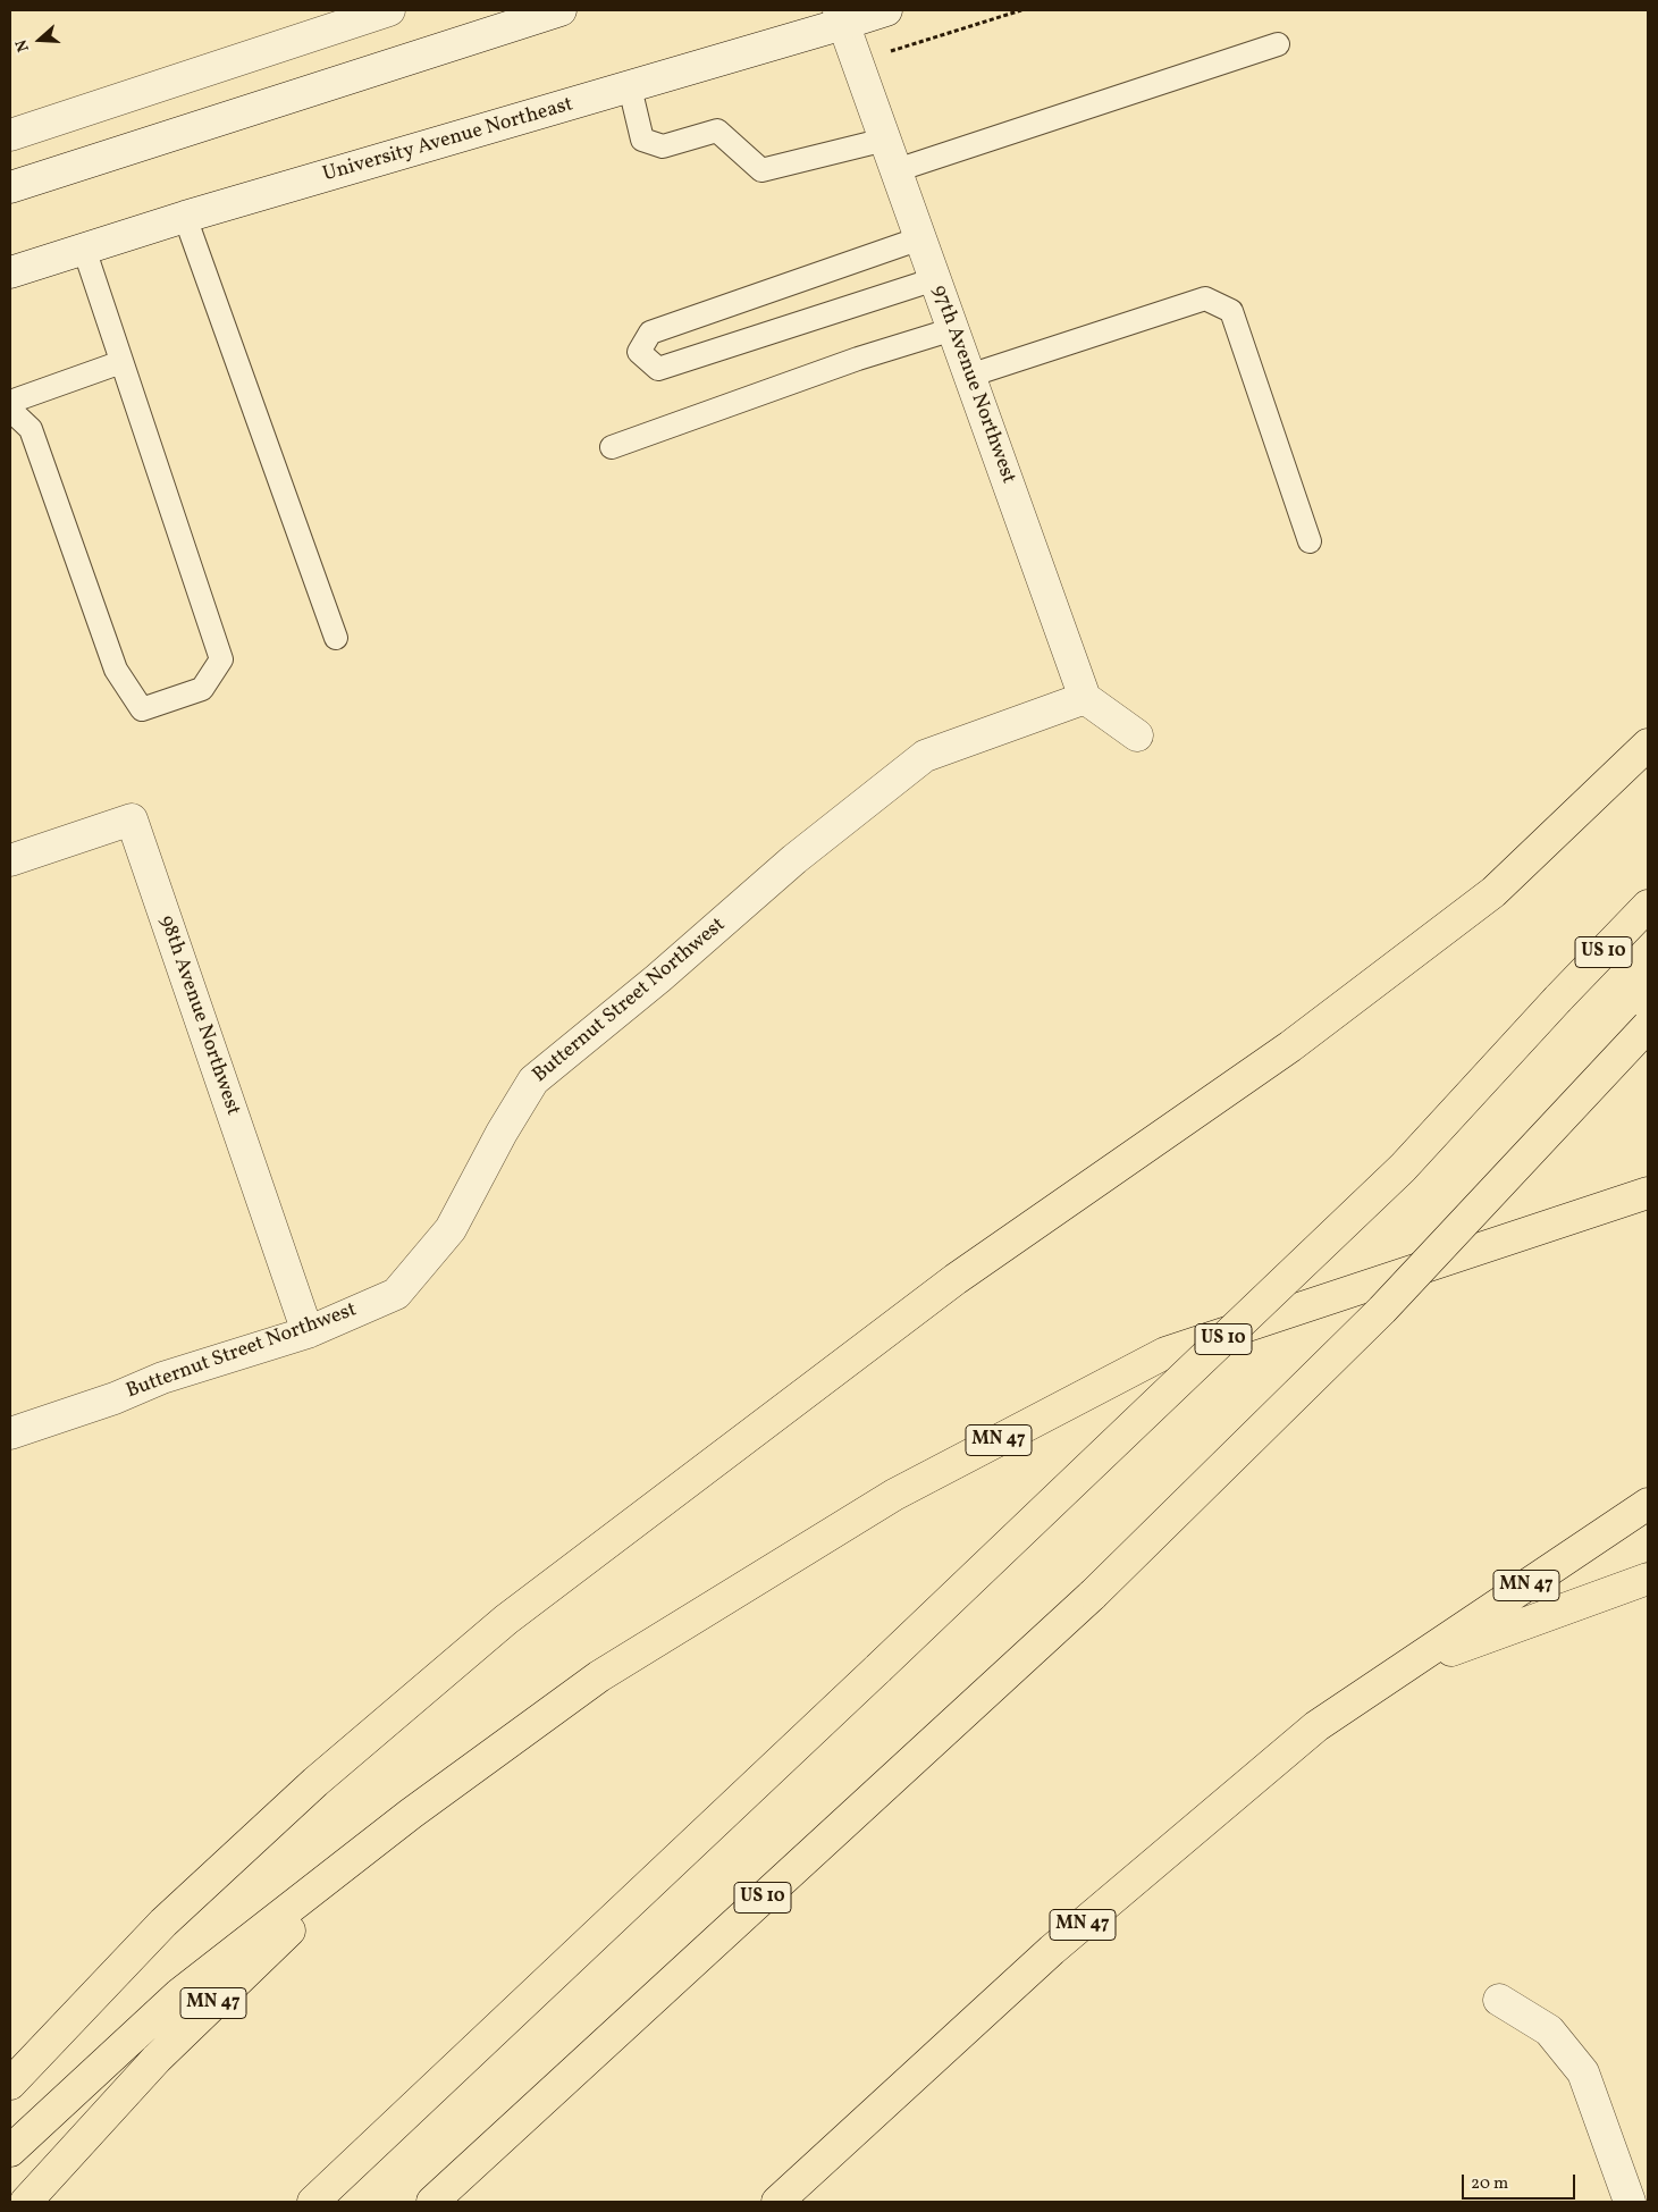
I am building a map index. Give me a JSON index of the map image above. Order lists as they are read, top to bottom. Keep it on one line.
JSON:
{"streets":{"highway":["US 10","MN 47"],"street":["University Avenue Northeast","97th Avenue Northwest","Butternut Street Northwest","98th Avenue Northwest"]},"crossings":[["University Avenue Northeast","97th Avenue Northwest"],["97th Avenue Northwest","Butternut Street Northwest"],["Butternut Street Northwest","98th Avenue Northwest"]],"scale_bar":"20 m","north":"left"}
